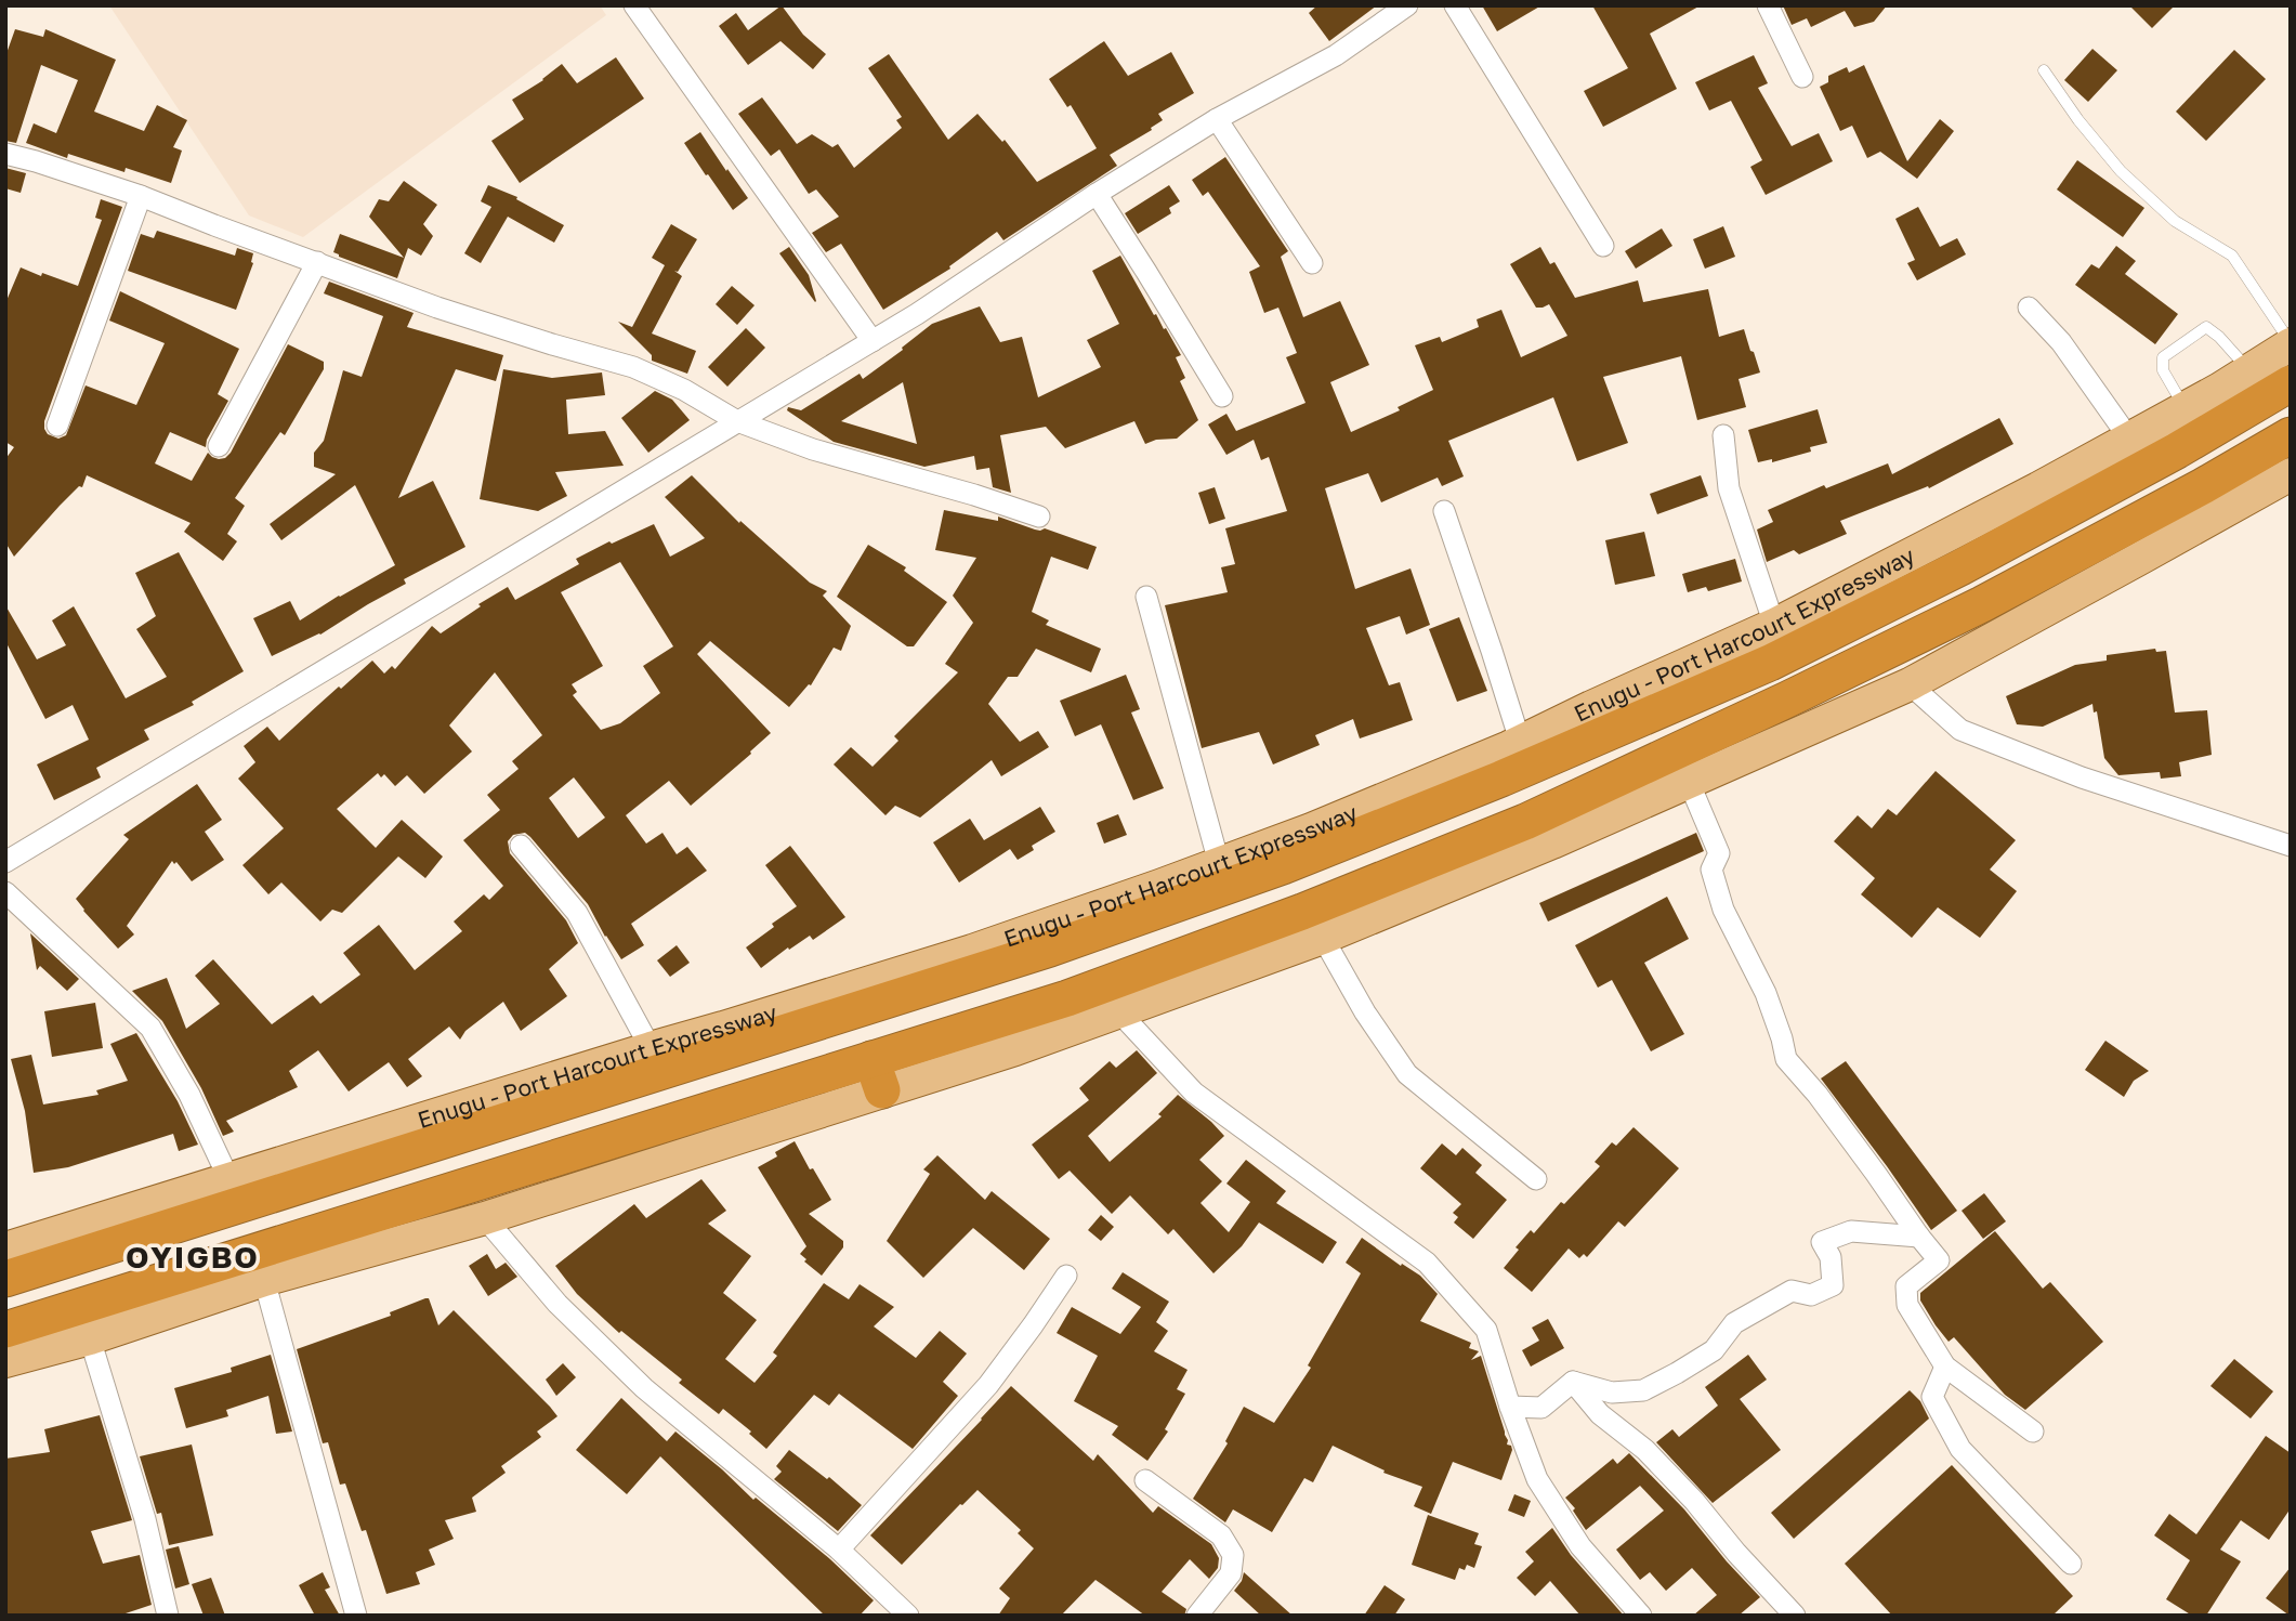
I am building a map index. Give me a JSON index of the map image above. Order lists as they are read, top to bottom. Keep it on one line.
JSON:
{"streets":{"highway":["Enugu - Port Harcourt Expressway"]},"districts":["OYIGBO"]}
